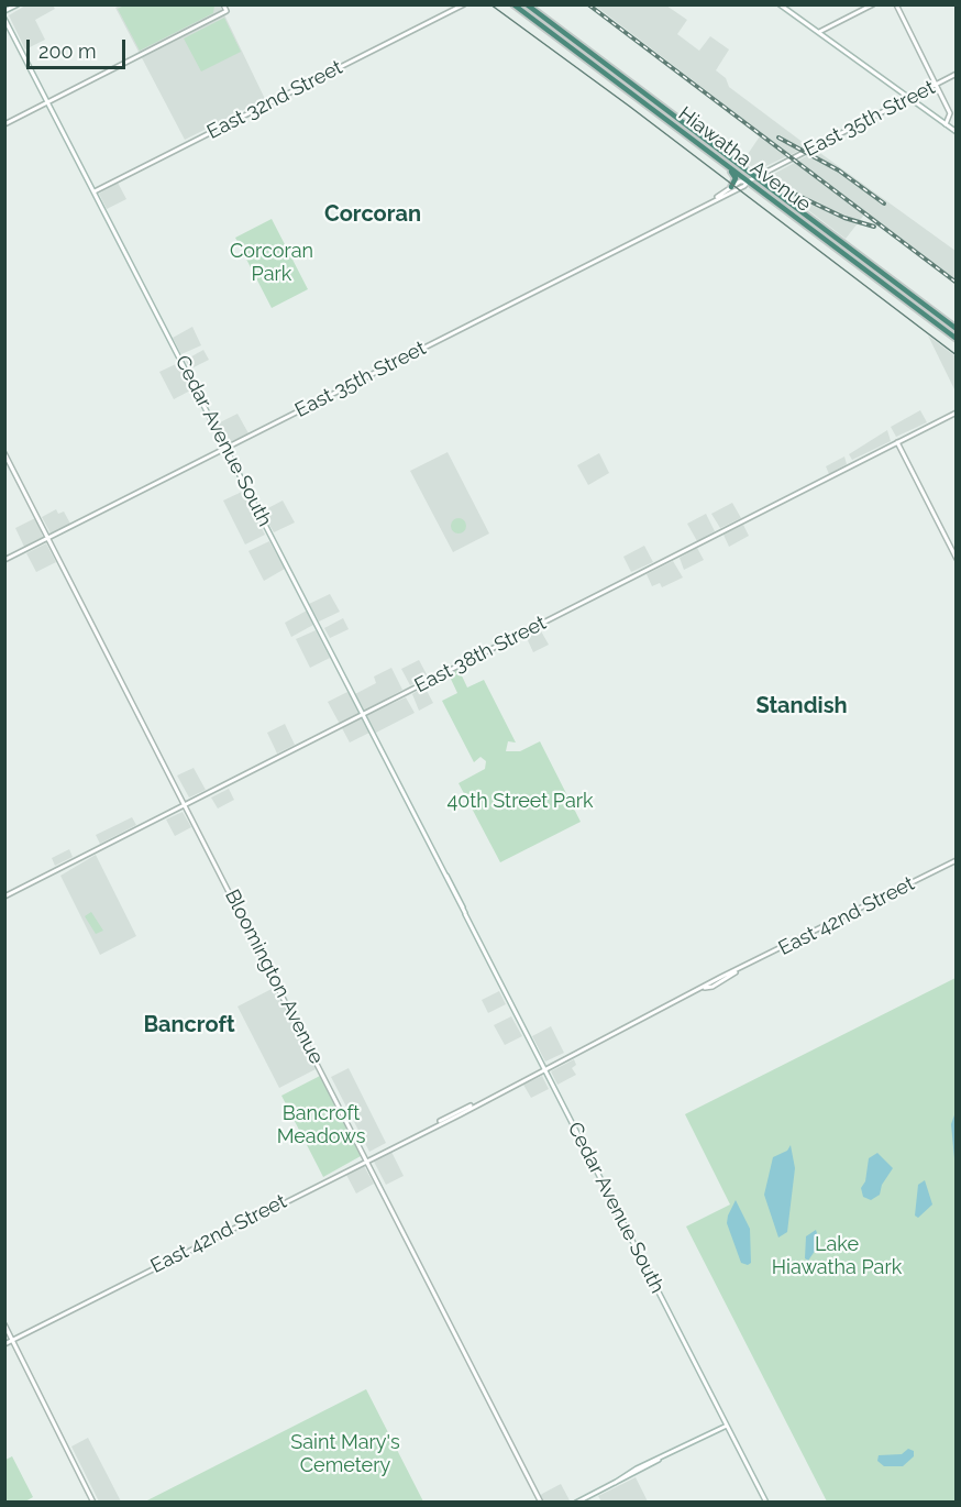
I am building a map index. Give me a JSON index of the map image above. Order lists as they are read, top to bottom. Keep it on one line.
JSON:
{"streets":{"highway":["Hiawatha Avenue"],"street":["East 32nd Street","East 35th Street","Cedar Avenue South","East 38th Street","East 42nd Street","Bloomington Avenue"]},"crossings":[["East 32nd Street","Cedar Avenue South"],["East 35th Street","Hiawatha Avenue"],["East 35th Street","Cedar Avenue South"],["East 35th Street","Bloomington Avenue"],["Cedar Avenue South","East 38th Street"],["Cedar Avenue South","East 42nd Street"],["East 38th Street","Bloomington Avenue"],["East 42nd Street","Bloomington Avenue"]],"districts":["Corcoran","Standish","Bancroft"],"parks":["Corcoran Park","40th Street Park","Bancroft Meadows","Lake Hiawatha Park","Saint Mary's Cemetery"],"scale_bar":"200 m"}
